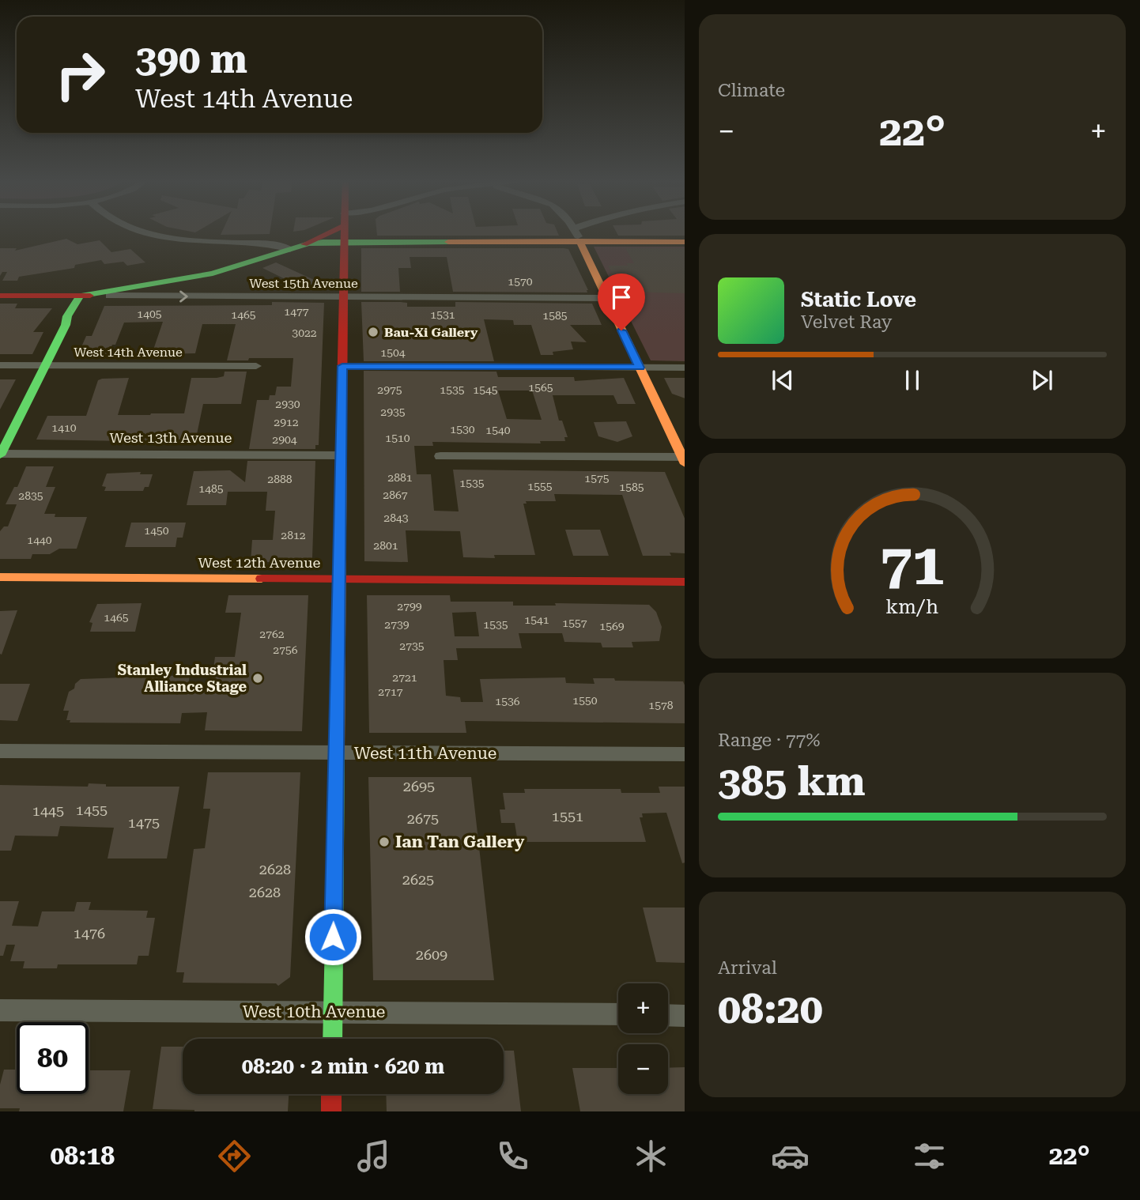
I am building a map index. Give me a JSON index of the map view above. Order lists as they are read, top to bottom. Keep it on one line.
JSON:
{"streets":{"main road":["West 15th Avenue","West 12th Avenue"],"street":["West 14th Avenue","West 13th Avenue","West 11th Avenue","West 10th Avenue"]},"places":["Bau-Xi Gallery","Stanley Industrial Alliance Stage","Ian Tan Gallery"],"house_numbers":["1570","1477","1405","1465","1531","1585","3022","1504","1565","2975","1535","1545","2930","2935","2912","1410","1530","1540","1510","2904","2881","1575","2888","1535","1555","1585","1485","2867","2835","2843","1450","2812","1440","2801","2799","1465","1541","1557","2739","1535","1569","2762","2735","2756","2721","2717","1550","1536","1578","2695","1455","1445","1551","2675","1475","2628","2625","2628","1476","2609"],"page":{"tile":["Climate",["Range · 77%","385 km"],["Arrival","08:20"]],"turn":["390 m","West 14th Avenue"],"heat":["−","22°","+"],"song":["Static Love","Velvet Ray"],"map_buttons":["+","−"],"limit":"80","trip":"08:20 · 2 min · 620 m","tabs":["08:18","22°"],"gauge":["71","km/h"]}}
